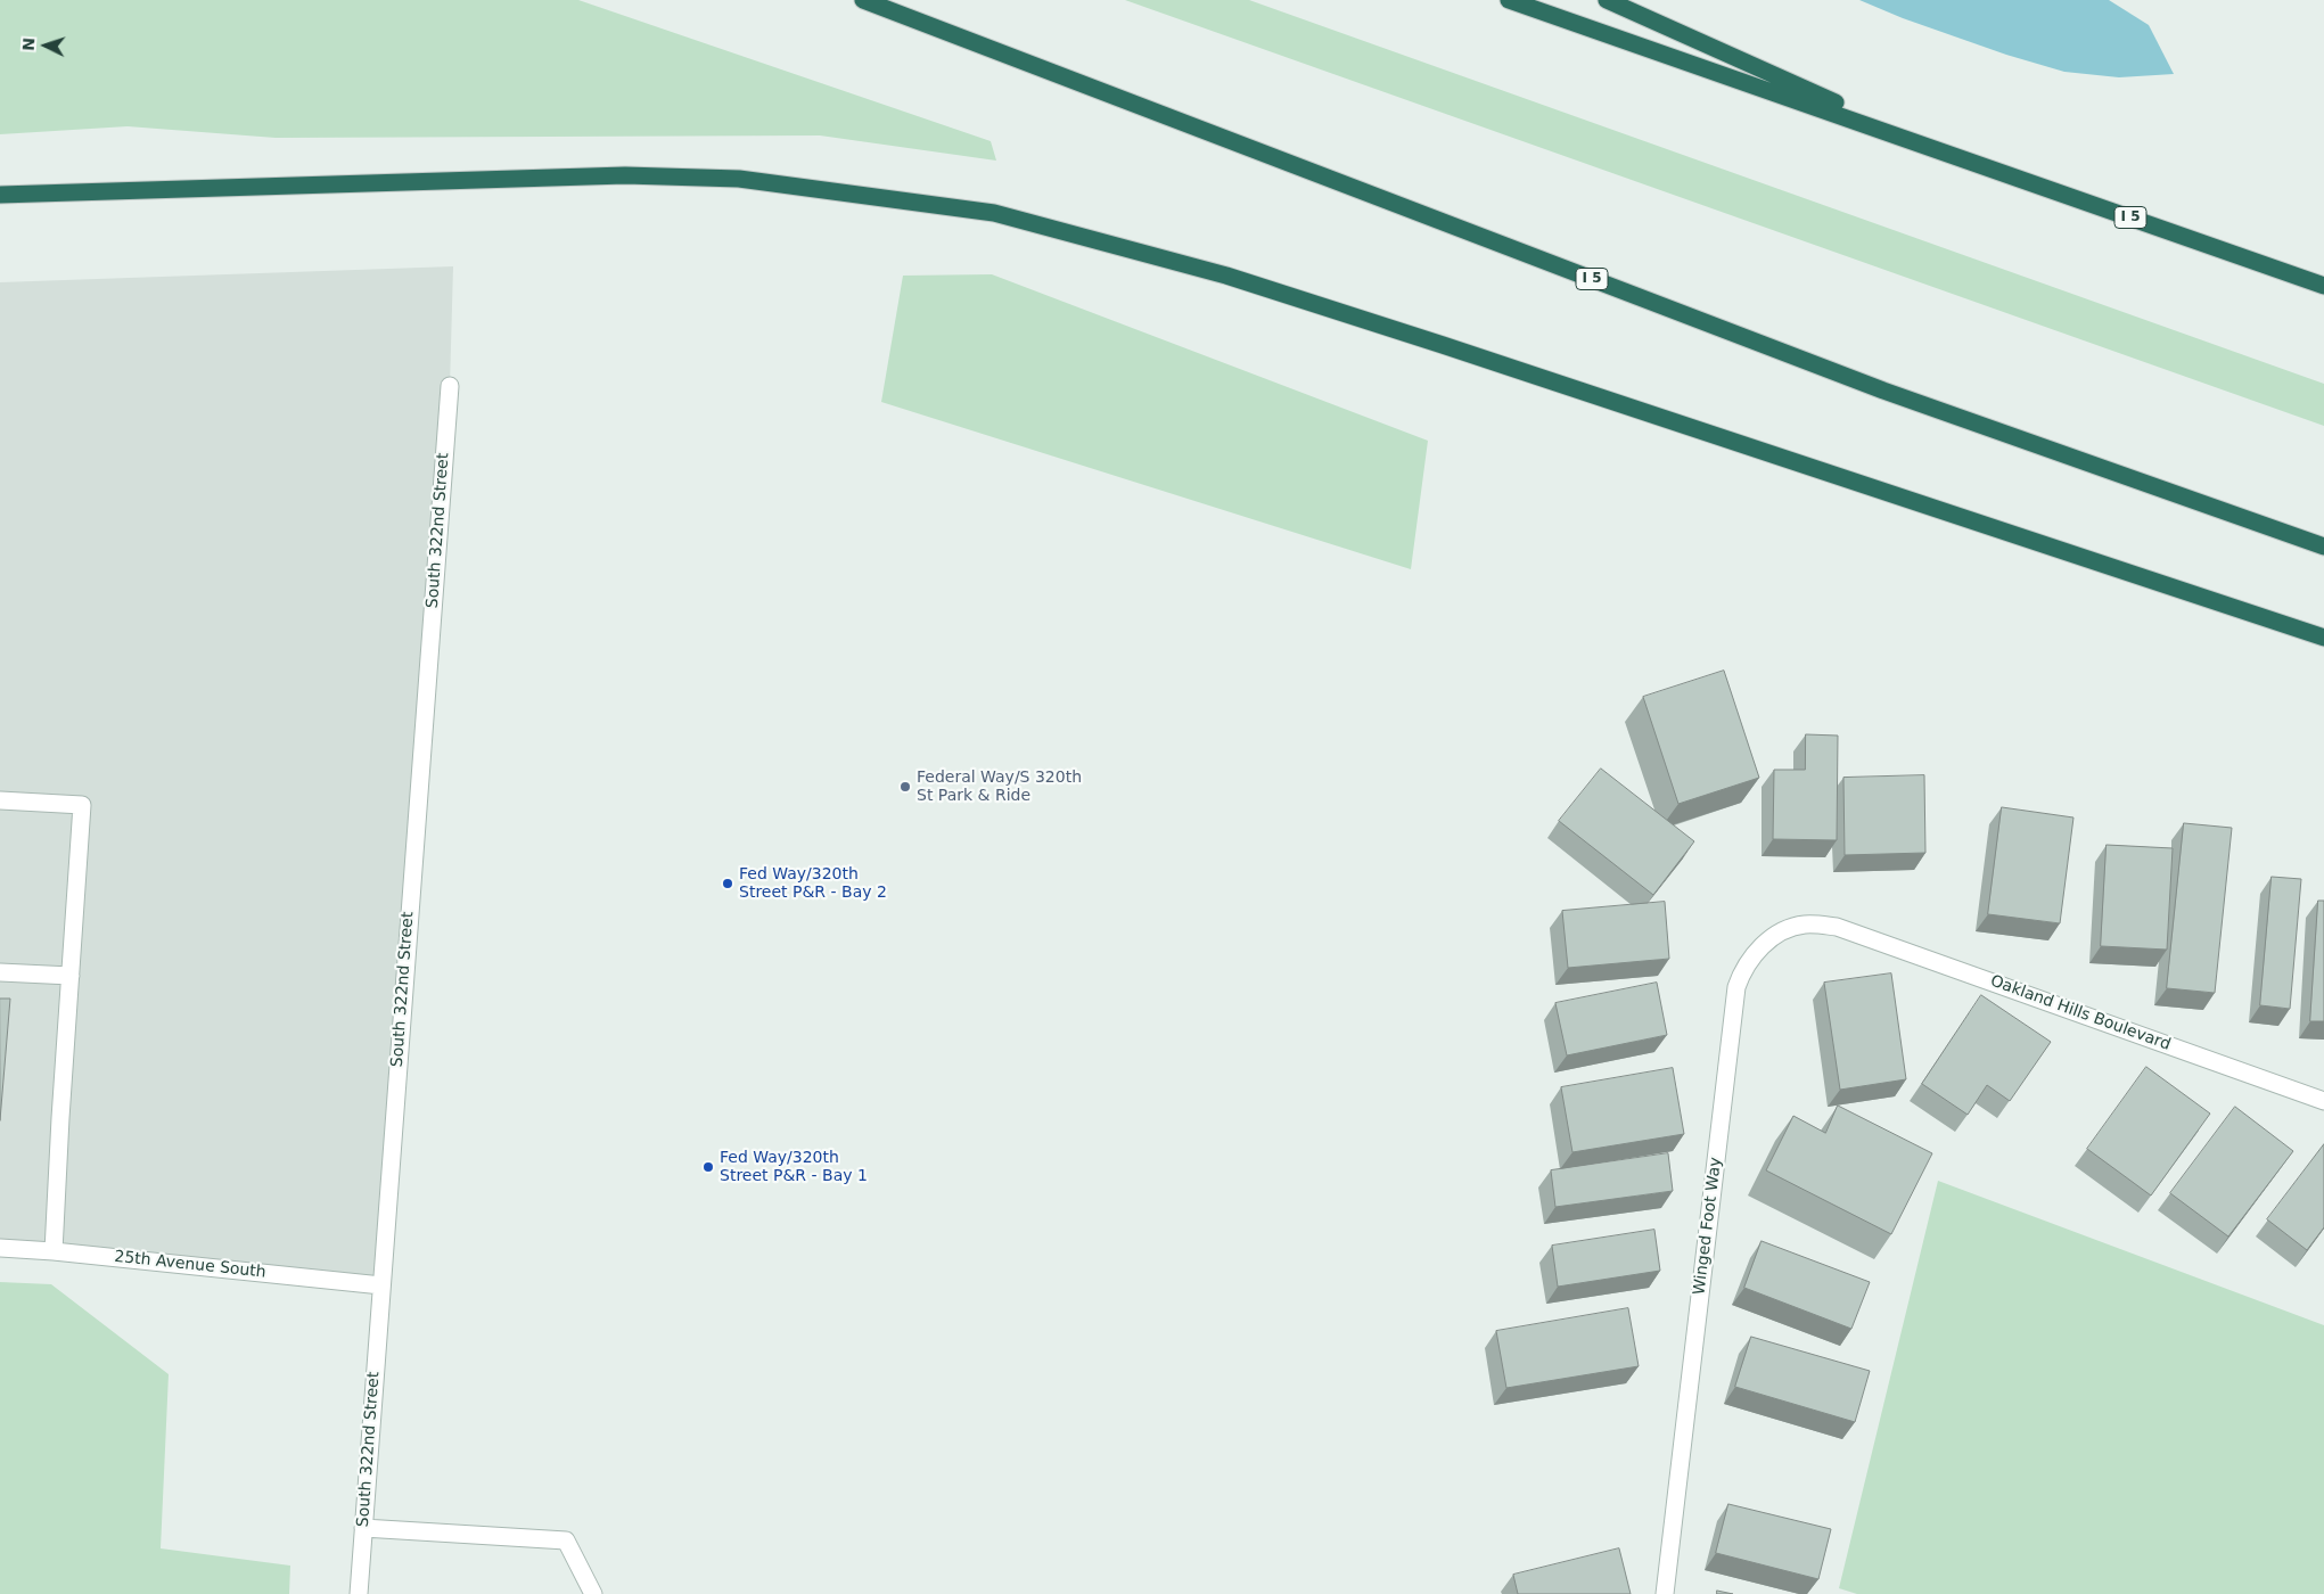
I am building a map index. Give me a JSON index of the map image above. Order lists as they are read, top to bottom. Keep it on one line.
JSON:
{"streets":{"highway":["I 5"],"street":["South 322nd Street","Oakland Hills Boulevard","Winged Foot Way","25th Avenue South"]},"crossings":[["South 322nd Street","25th Avenue South"],["Oakland Hills Boulevard","Winged Foot Way"]],"places":["Federal Way/S 320th St Park & Ride","Fed Way/320th Street P&R - Bay 2","Fed Way/320th Street P&R - Bay 1"],"north":"left"}
